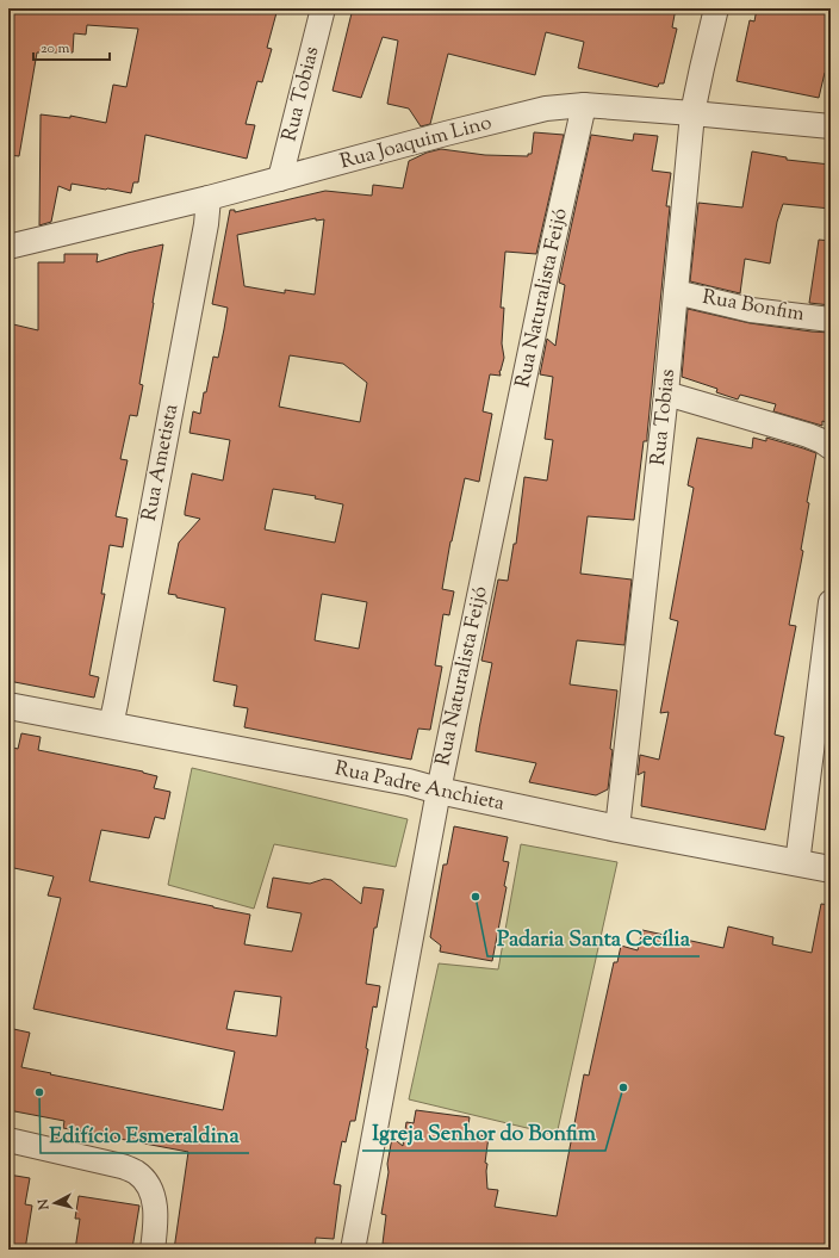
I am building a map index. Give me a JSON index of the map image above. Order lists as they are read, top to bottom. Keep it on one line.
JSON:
{"streets":{"street":["Rua Tobias","Rua Joaquim Lino","Rua Naturalista Feijó","Rua Bonfim","Rua Ametista","Rua Padre Anchieta"]},"crossings":[["Rua Tobias","Rua Joaquim Lino"],["Rua Tobias","Rua Bonfim"],["Rua Tobias","Rua Padre Anchieta"],["Rua Joaquim Lino","Rua Naturalista Feijó"],["Rua Joaquim Lino","Rua Ametista"],["Rua Naturalista Feijó","Rua Padre Anchieta"],["Rua Ametista","Rua Padre Anchieta"]],"places":["Padaria Santa Cecília","Igreja Senhor do Bonfim","Edifício Esmeraldina"],"scale_bar":"20 m","north":"left"}
